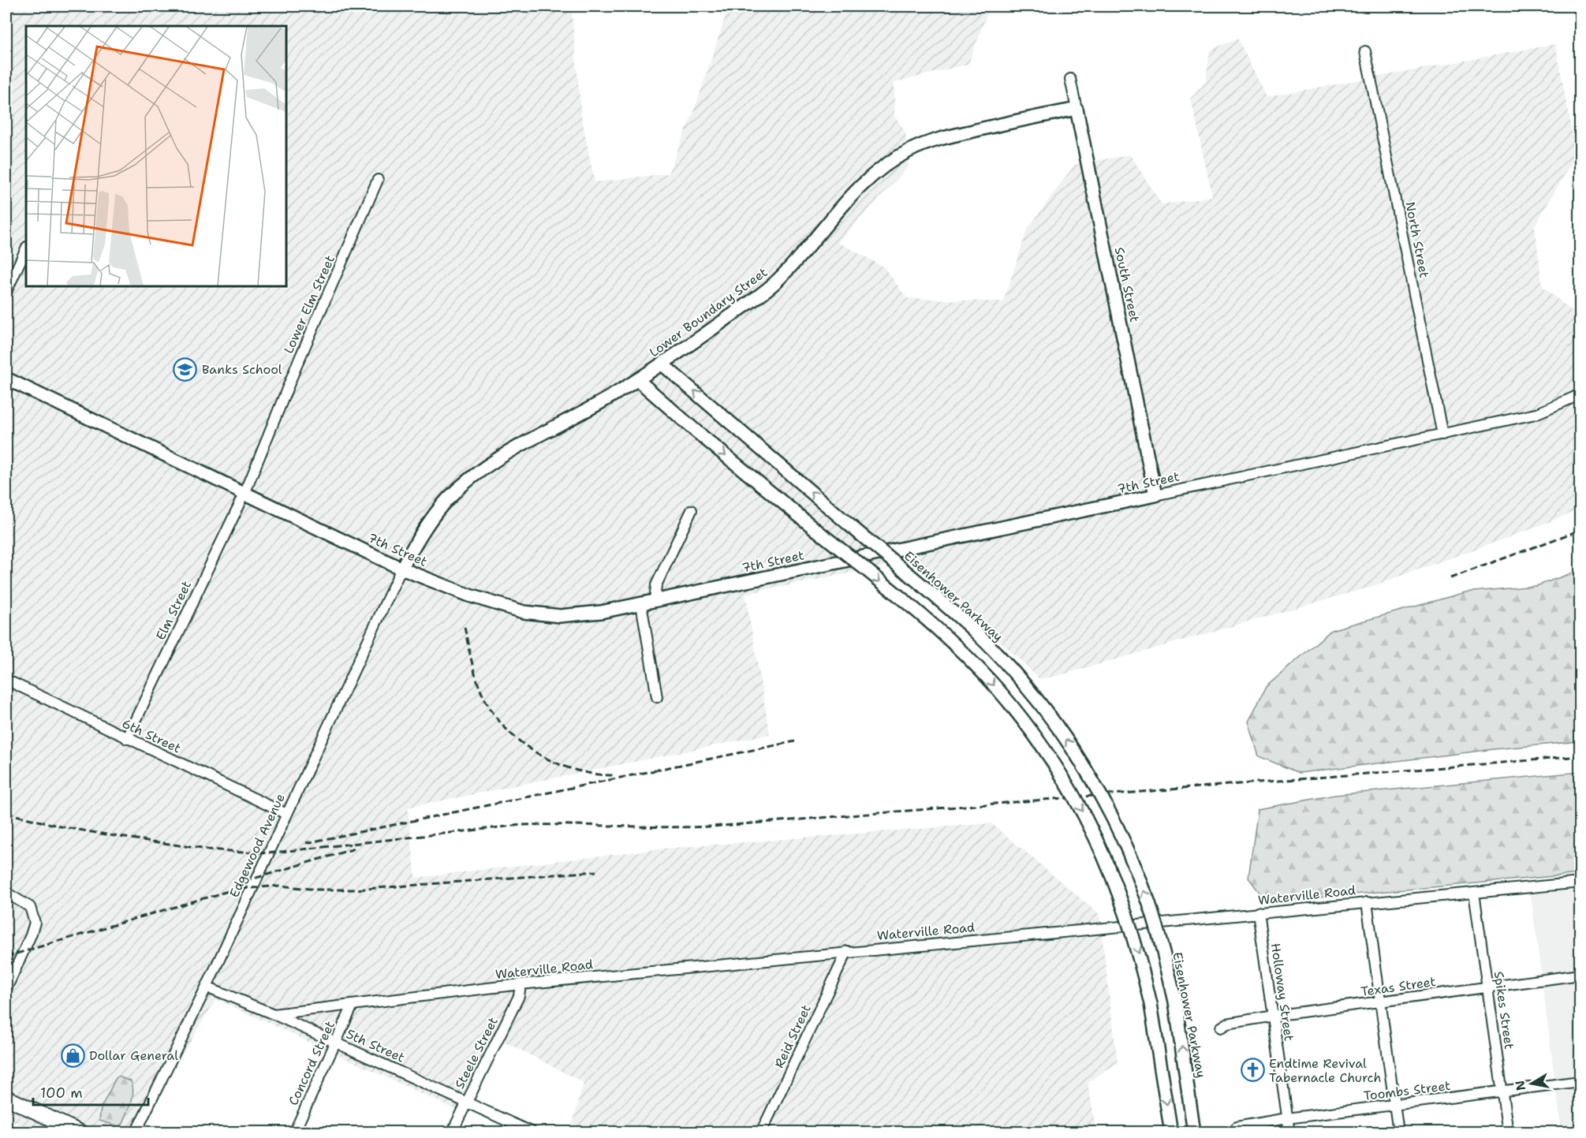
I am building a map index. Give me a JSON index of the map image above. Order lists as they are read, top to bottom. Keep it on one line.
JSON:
{"streets":{"street":["North Street","South Street","Lower Elm Street","Lower Boundary Street","7th Street","Eisenhower Parkway","Elm Street","6th Street","Edgewood Avenue","Waterville Road","Texas Street","Holloway Street","Spikes Street","Reid Street","5th Street","Steele Street","Concord Street","Toombs Street"]},"crossings":[["North Street","7th Street"],["South Street","Lower Boundary Street"],["South Street","7th Street"],["Lower Elm Street","7th Street"],["Lower Elm Street","Elm Street"],["Lower Boundary Street","7th Street"],["Lower Boundary Street","Eisenhower Parkway"],["Lower Boundary Street","Edgewood Avenue"],["7th Street","Elm Street"],["7th Street","Edgewood Avenue"],["Elm Street","6th Street"],["6th Street","Edgewood Avenue"],["Edgewood Avenue","5th Street"],["Waterville Road","Holloway Street"],["Waterville Road","Spikes Street"],["Waterville Road","Reid Street"],["Waterville Road","5th Street"],["Waterville Road","Steele Street"],["Waterville Road","Concord Street"],["Texas Street","Holloway Street"],["Texas Street","Spikes Street"],["Holloway Street","Toombs Street"],["Spikes Street","Toombs Street"],["5th Street","Steele Street"],["5th Street","Concord Street"]],"places":{"school or university":["Banks School"],"shop":["Dollar General"],"church":["Endtime Revival Tabernacle Church"]},"scale_bar":"100 m","north":"left"}
